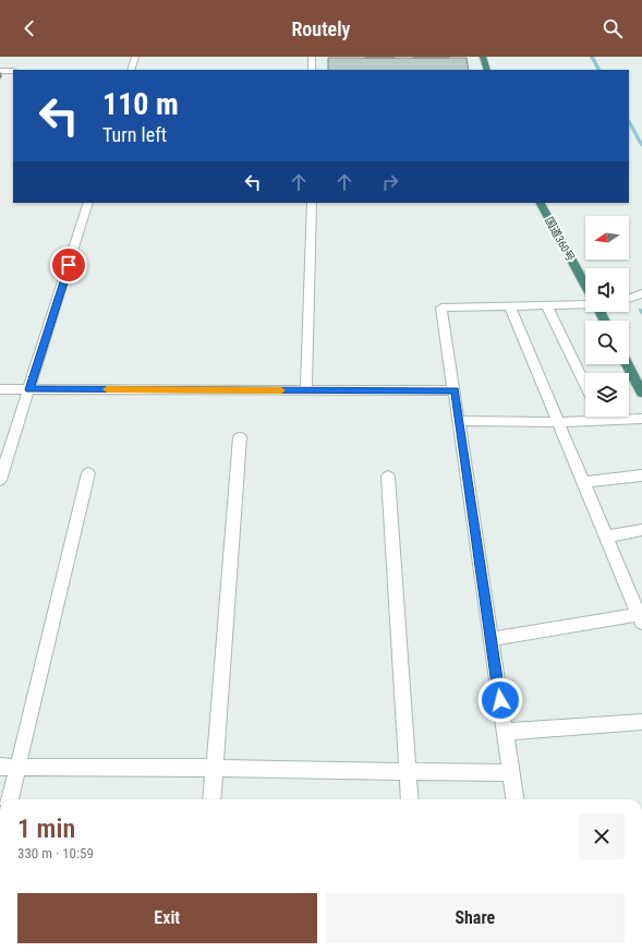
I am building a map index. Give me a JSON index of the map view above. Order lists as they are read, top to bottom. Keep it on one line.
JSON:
{"streets":{"highway":["国道360号"]},"north":"left","page":{"header":"Routely","turn":["110 m","Turn left"],"heading":["1 min","330 m · 10:59"],"buttons":["Exit","Share"]}}
